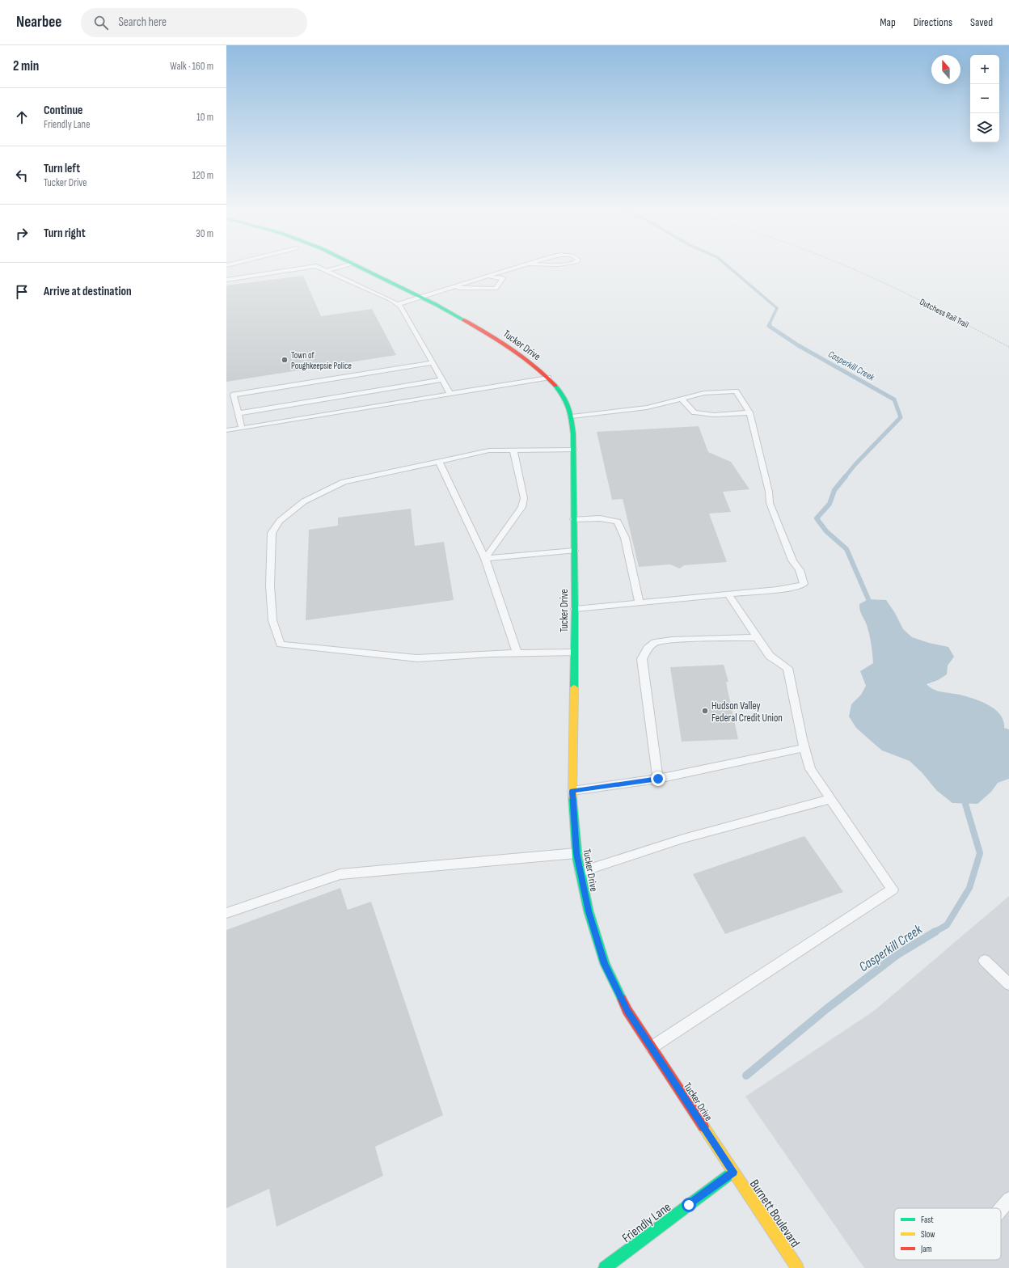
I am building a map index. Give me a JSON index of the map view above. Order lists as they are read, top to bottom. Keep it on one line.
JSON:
{"streets":{"street":["Tucker Drive","Burnett Boulevard","Friendly Lane"],"path":["Dutchess Rail Trail"]},"crossings":[["Tucker Drive","Burnett Boulevard"],["Tucker Drive","Friendly Lane"],["Burnett Boulevard","Friendly Lane"]],"water":["Casperkill Creek"],"places":["Town of Poughkeepsie Police","Hudson Valley Federal Credit Union"],"legend":["Fast","Slow","Jam"],"north":"top","page":{"header":"Nearbee","search":"Search here","nav":["Map","Directions","Saved"],"heading":["2 min","Walk · 160 m"],"map_buttons":["+","−"],"list":[["Continue","Friendly Lane","10 m"],["Turn left","Tucker Drive","120 m"],["Turn right","30 m"],"Arrive at destination"]}}
